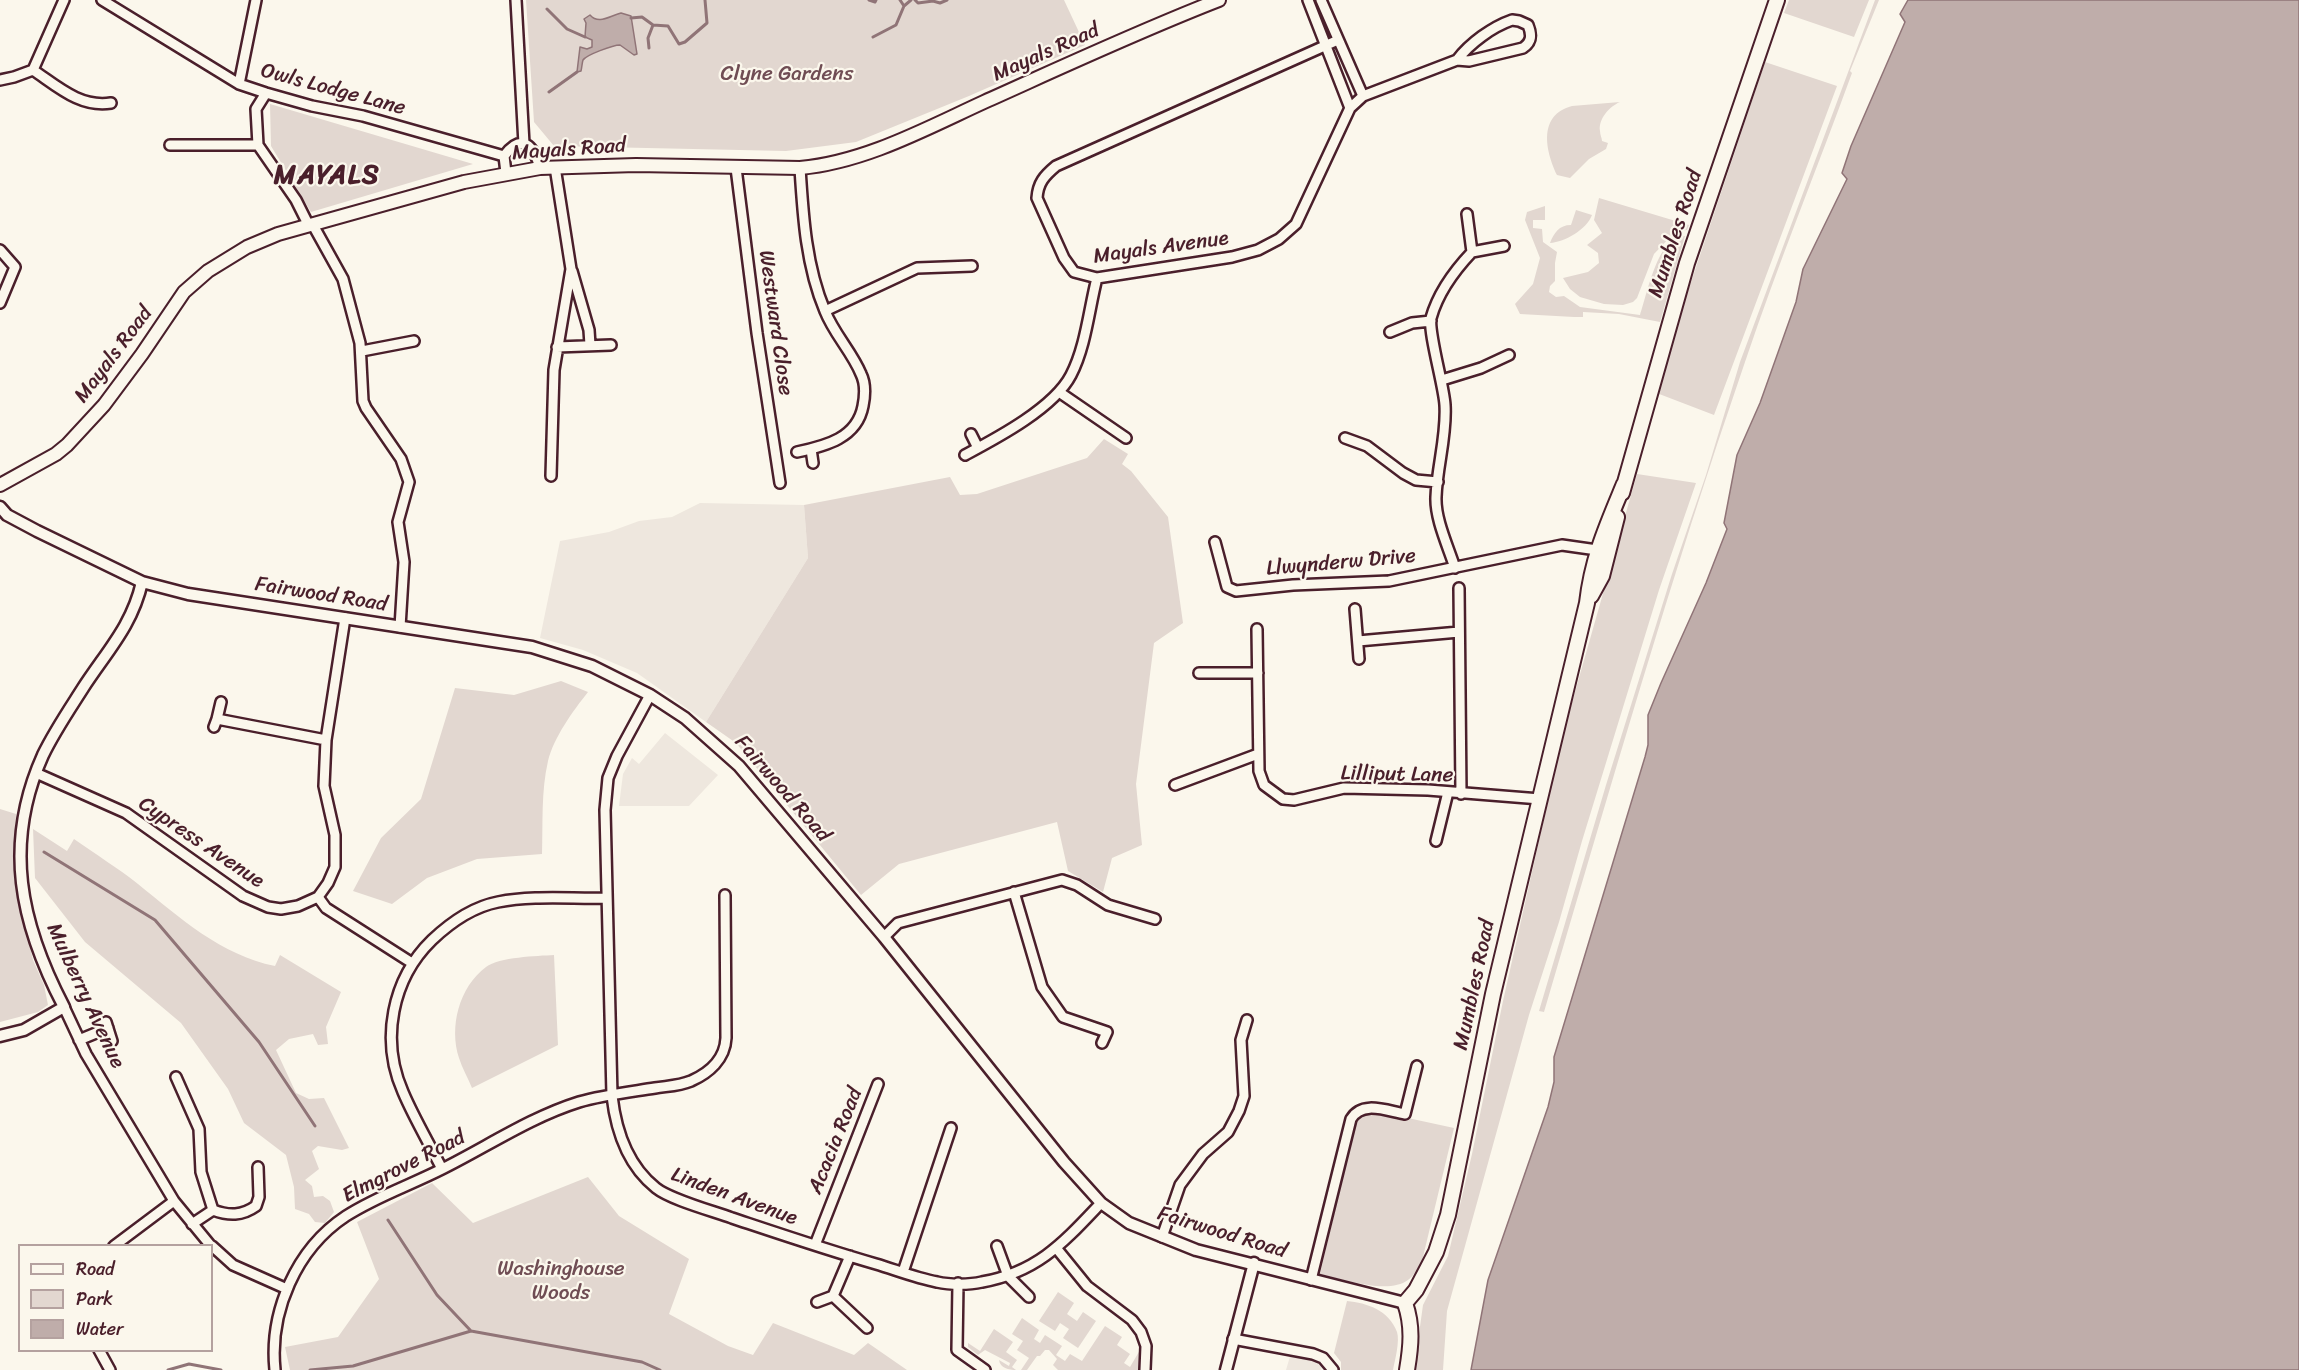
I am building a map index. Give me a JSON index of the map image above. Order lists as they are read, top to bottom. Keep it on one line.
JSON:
{"streets":{"main road":["Mayals Road","Mumbles Road"],"street":["Owls Lodge Lane","Mayals Avenue","Westward Close","Llwynderw Drive","Fairwood Road","Lilliput Lane","Cypress Avenue","Mulberry Avenue","Acacia Road","Elmgrove Road","Linden Avenue"]},"crossings":[["Mayals Road","Westward Close"],["Mumbles Road","Llwynderw Drive"],["Mumbles Road","Fairwood Road"],["Mumbles Road","Lilliput Lane"],["Fairwood Road","Mulberry Avenue"],["Fairwood Road","Linden Avenue"],["Cypress Avenue","Mulberry Avenue"],["Mulberry Avenue","Elmgrove Road"],["Acacia Road","Linden Avenue"],["Elmgrove Road","Linden Avenue"]],"districts":["MAYALS"],"parks":["Clyne Gardens","Washinghouse Woods"],"legend":["Road","Park","Water"]}
